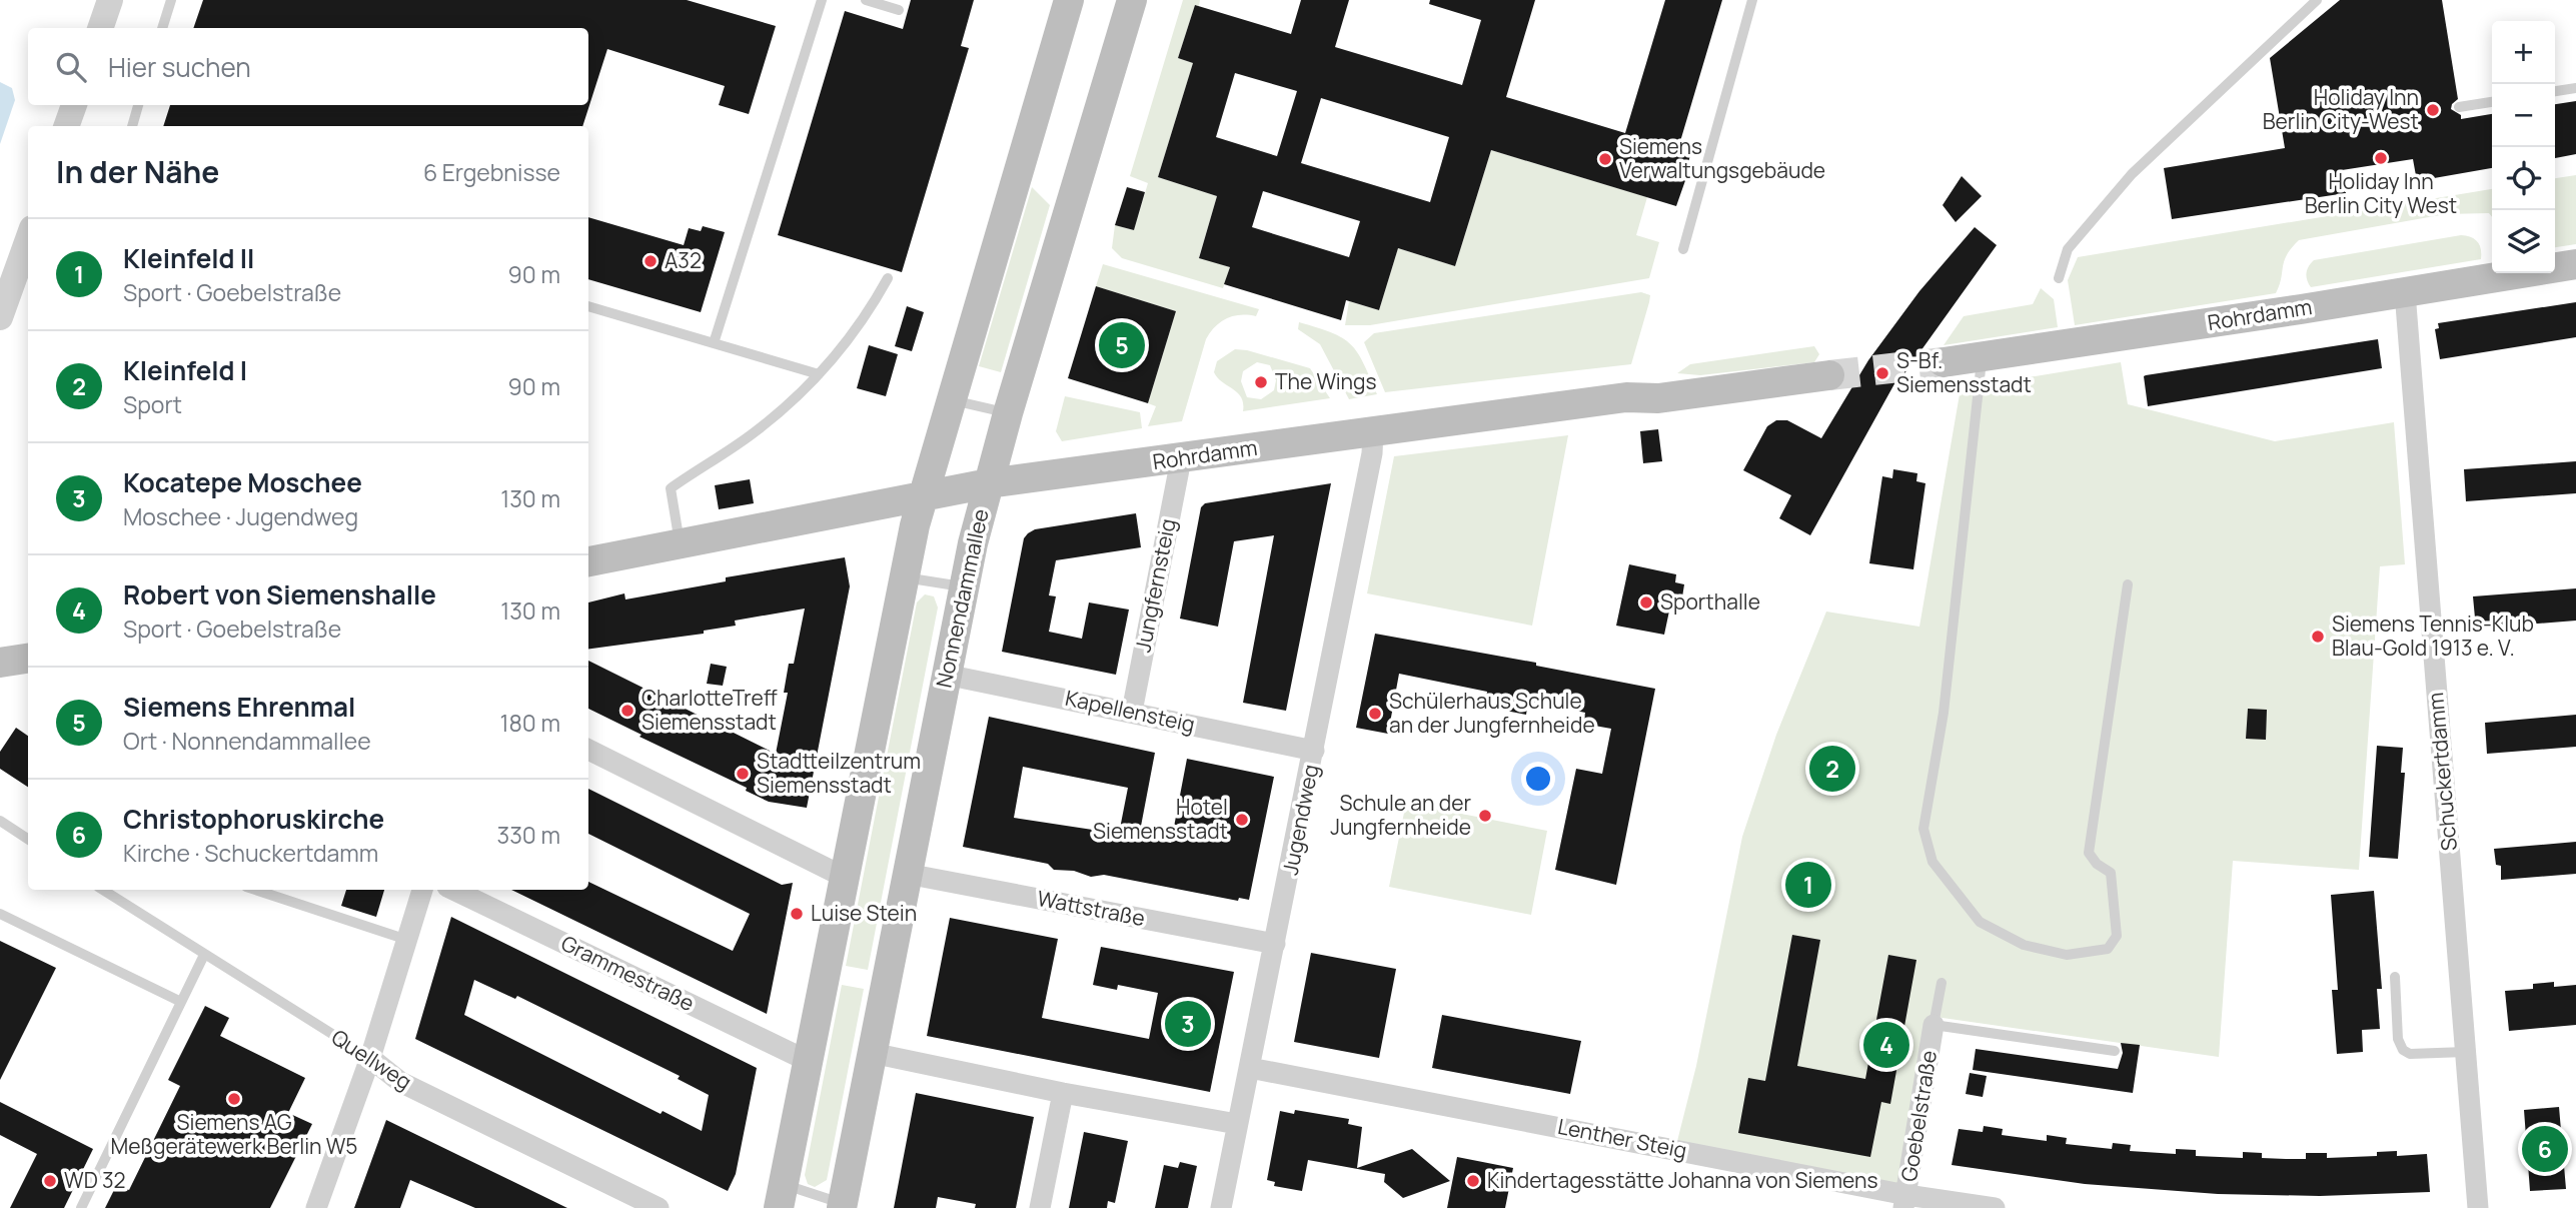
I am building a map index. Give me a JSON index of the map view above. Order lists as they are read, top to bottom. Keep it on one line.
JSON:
{"streets":{"main road":["Rohrdamm","Nonnendammallee"],"street":["Jungfernsteig","Kapellensteig","Schuckertdamm","Jugendweg","Wattstraße","Grammestraße","Quellweg","Goebelstraße","Lenther Steig"]},"crossings":[["Rohrdamm","Jungfernsteig"],["Rohrdamm","Nonnendammallee"],["Rohrdamm","Schuckertdamm"],["Rohrdamm","Jugendweg"],["Jungfernsteig","Kapellensteig"],["Nonnendammallee","Kapellensteig"],["Nonnendammallee","Wattstraße"],["Kapellensteig","Jugendweg"],["Jugendweg","Wattstraße"],["Jugendweg","Lenther Steig"],["Goebelstraße","Lenther Steig"]],"places":["Holiday Inn Berlin City-West","Holiday Inn Berlin City West","Siemens Verwaltungsgebäude","A32","S-Bf. Siemensstadt","The Wings","Sporthalle","Siemens Tennis-Klub Blau-Gold 1913 e. V.","CharlotteTreff Siemensstadt","Schülerhaus Schule an der Jungfernheide","Stadtteilzentrum Siemensstadt","Schule an der Jungfernheide","Hotel Siemensstadt","Luise Stein","Siemens AG Meßgerätewerk Berlin W5","WD 32","Kindertagesstätte Johanna von Siemens"],"page":{"map_buttons":["+","−"],"search":"Hier suchen","heading":["In der Nähe","6 Ergebnisse"],"list":[{"mark":"1","name":"Kleinfeld II","note":"Sport · Goebelstraße","value":"90 m"},{"mark":"2","name":"Kleinfeld I","note":"Sport","value":"90 m"},{"mark":"3","name":"Kocatepe Moschee","note":"Moschee · Jugendweg","value":"130 m"},{"mark":"4","name":"Robert von Siemenshalle","note":"Sport · Goebelstraße","value":"130 m"},{"mark":"5","name":"Siemens Ehrenmal","note":"Ort · Nonnendammallee","value":"180 m"},{"mark":"6","name":"Christophoruskirche","note":"Kirche · Schuckertdamm","value":"330 m"}],"pins":["5","2","1","3","4","6"]}}
